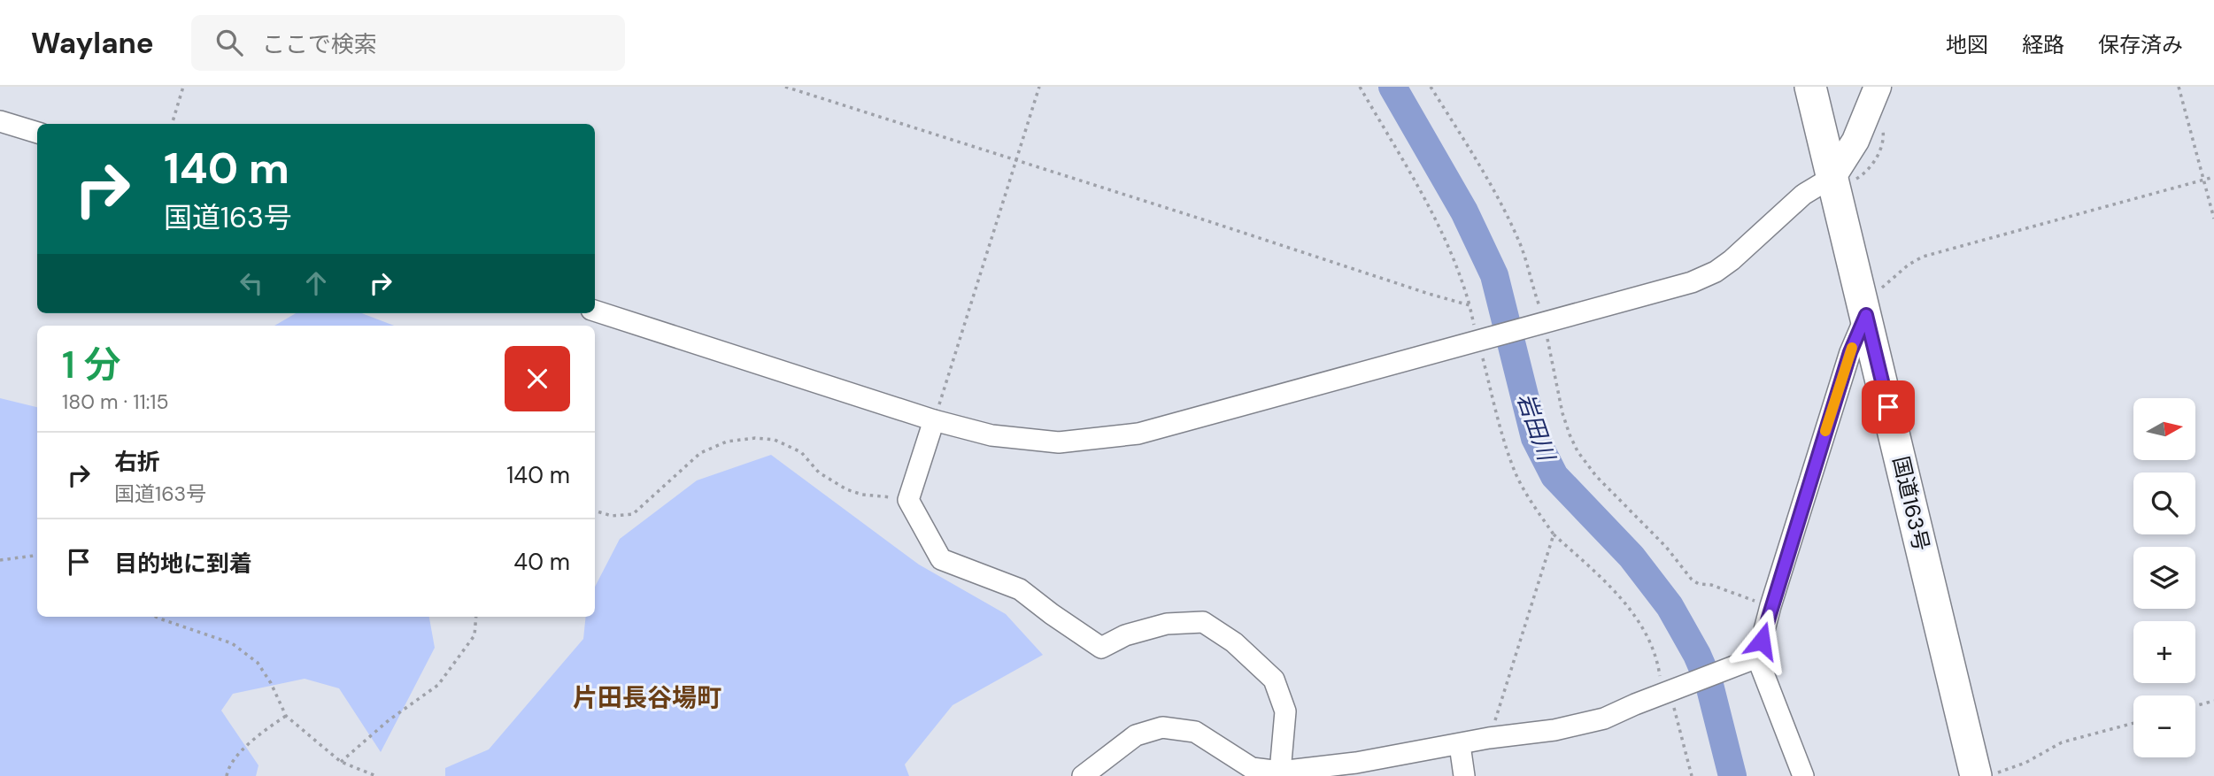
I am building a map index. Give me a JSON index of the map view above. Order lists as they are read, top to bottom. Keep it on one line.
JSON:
{"streets":{"highway":["国道163号"]},"districts":["片田長谷場町"],"water":["岩田川"],"north":"right","page":{"header":"Waylane","search":"ここで検索","nav":["地図","経路","保存済み"],"turn":["140 m","国道163号"],"heading":["1 分","180 m · 11:15"],"map_buttons":["+","−"],"list":[{"name":"右折","note":"国道163号","value":"140 m"},{"name":"目的地に到着","value":"40 m"}]}}
